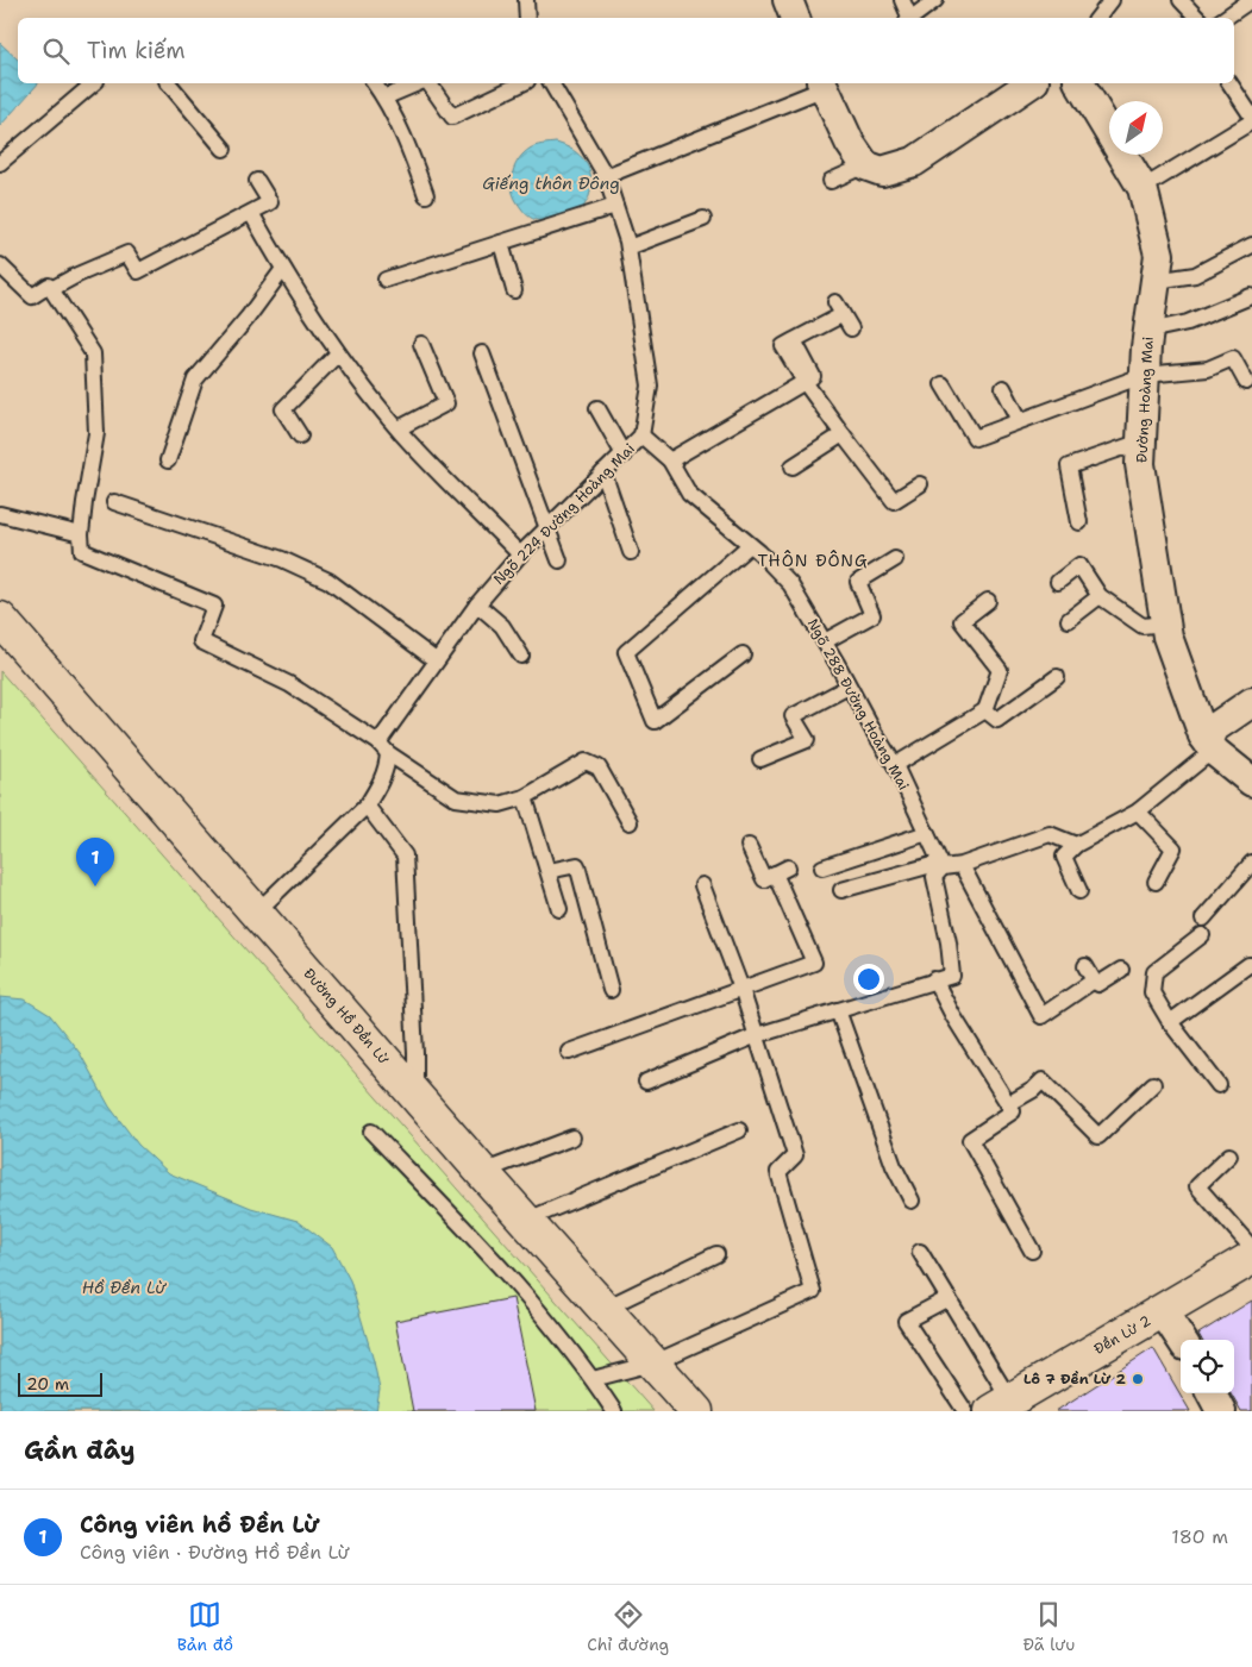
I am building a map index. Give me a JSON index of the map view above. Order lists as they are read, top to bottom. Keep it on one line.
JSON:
{"streets":{"street":["Đường Hoàng Mai","Đường Hồ Đền Lừ","Đền Lừ 2"],"lane":["Ngõ 224 Đường Hoàng Mai","Ngõ 288 Đường Hoàng Mai"]},"crossings":[["Ngõ 224 Đường Hoàng Mai","Ngõ 288 Đường Hoàng Mai"],["Ngõ 224 Đường Hoàng Mai","Đường Hồ Đền Lừ"]],"districts":["THÔN ĐÔNG"],"water":["Giếng thôn Đông","Hồ Đền Lừ"],"places":["Lô 7 Đền Lừ 2"],"scale_bar":"20 m","north":"top right","page":{"search":"Tìm kiếm","pins":"1","scale":"20 m","heading":"Gần đây","list":[{"mark":"1","name":"Công viên hồ Đền Lừ","note":"Công viên · Đường Hồ Đền Lừ","value":"180 m"}],"nav":["Bản đồ","Chỉ đường","Đã lưu"]}}
